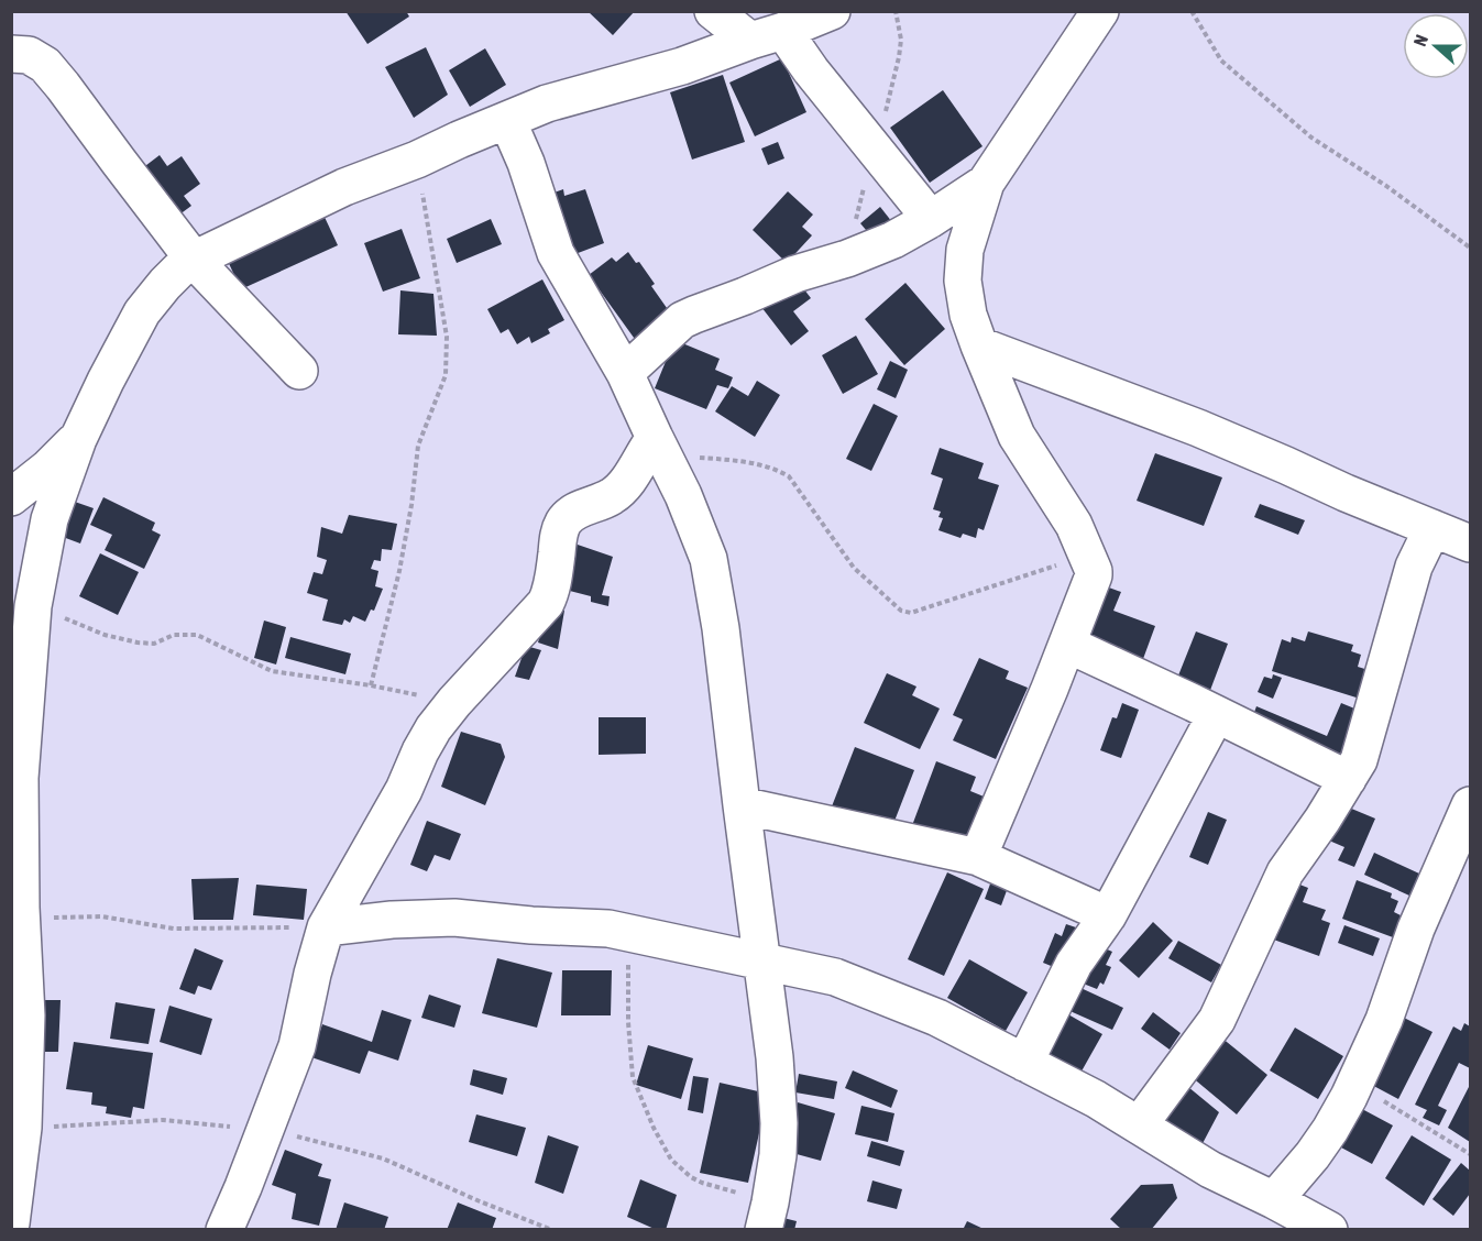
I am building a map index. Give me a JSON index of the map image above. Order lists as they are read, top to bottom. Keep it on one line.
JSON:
{"north":"left"}
